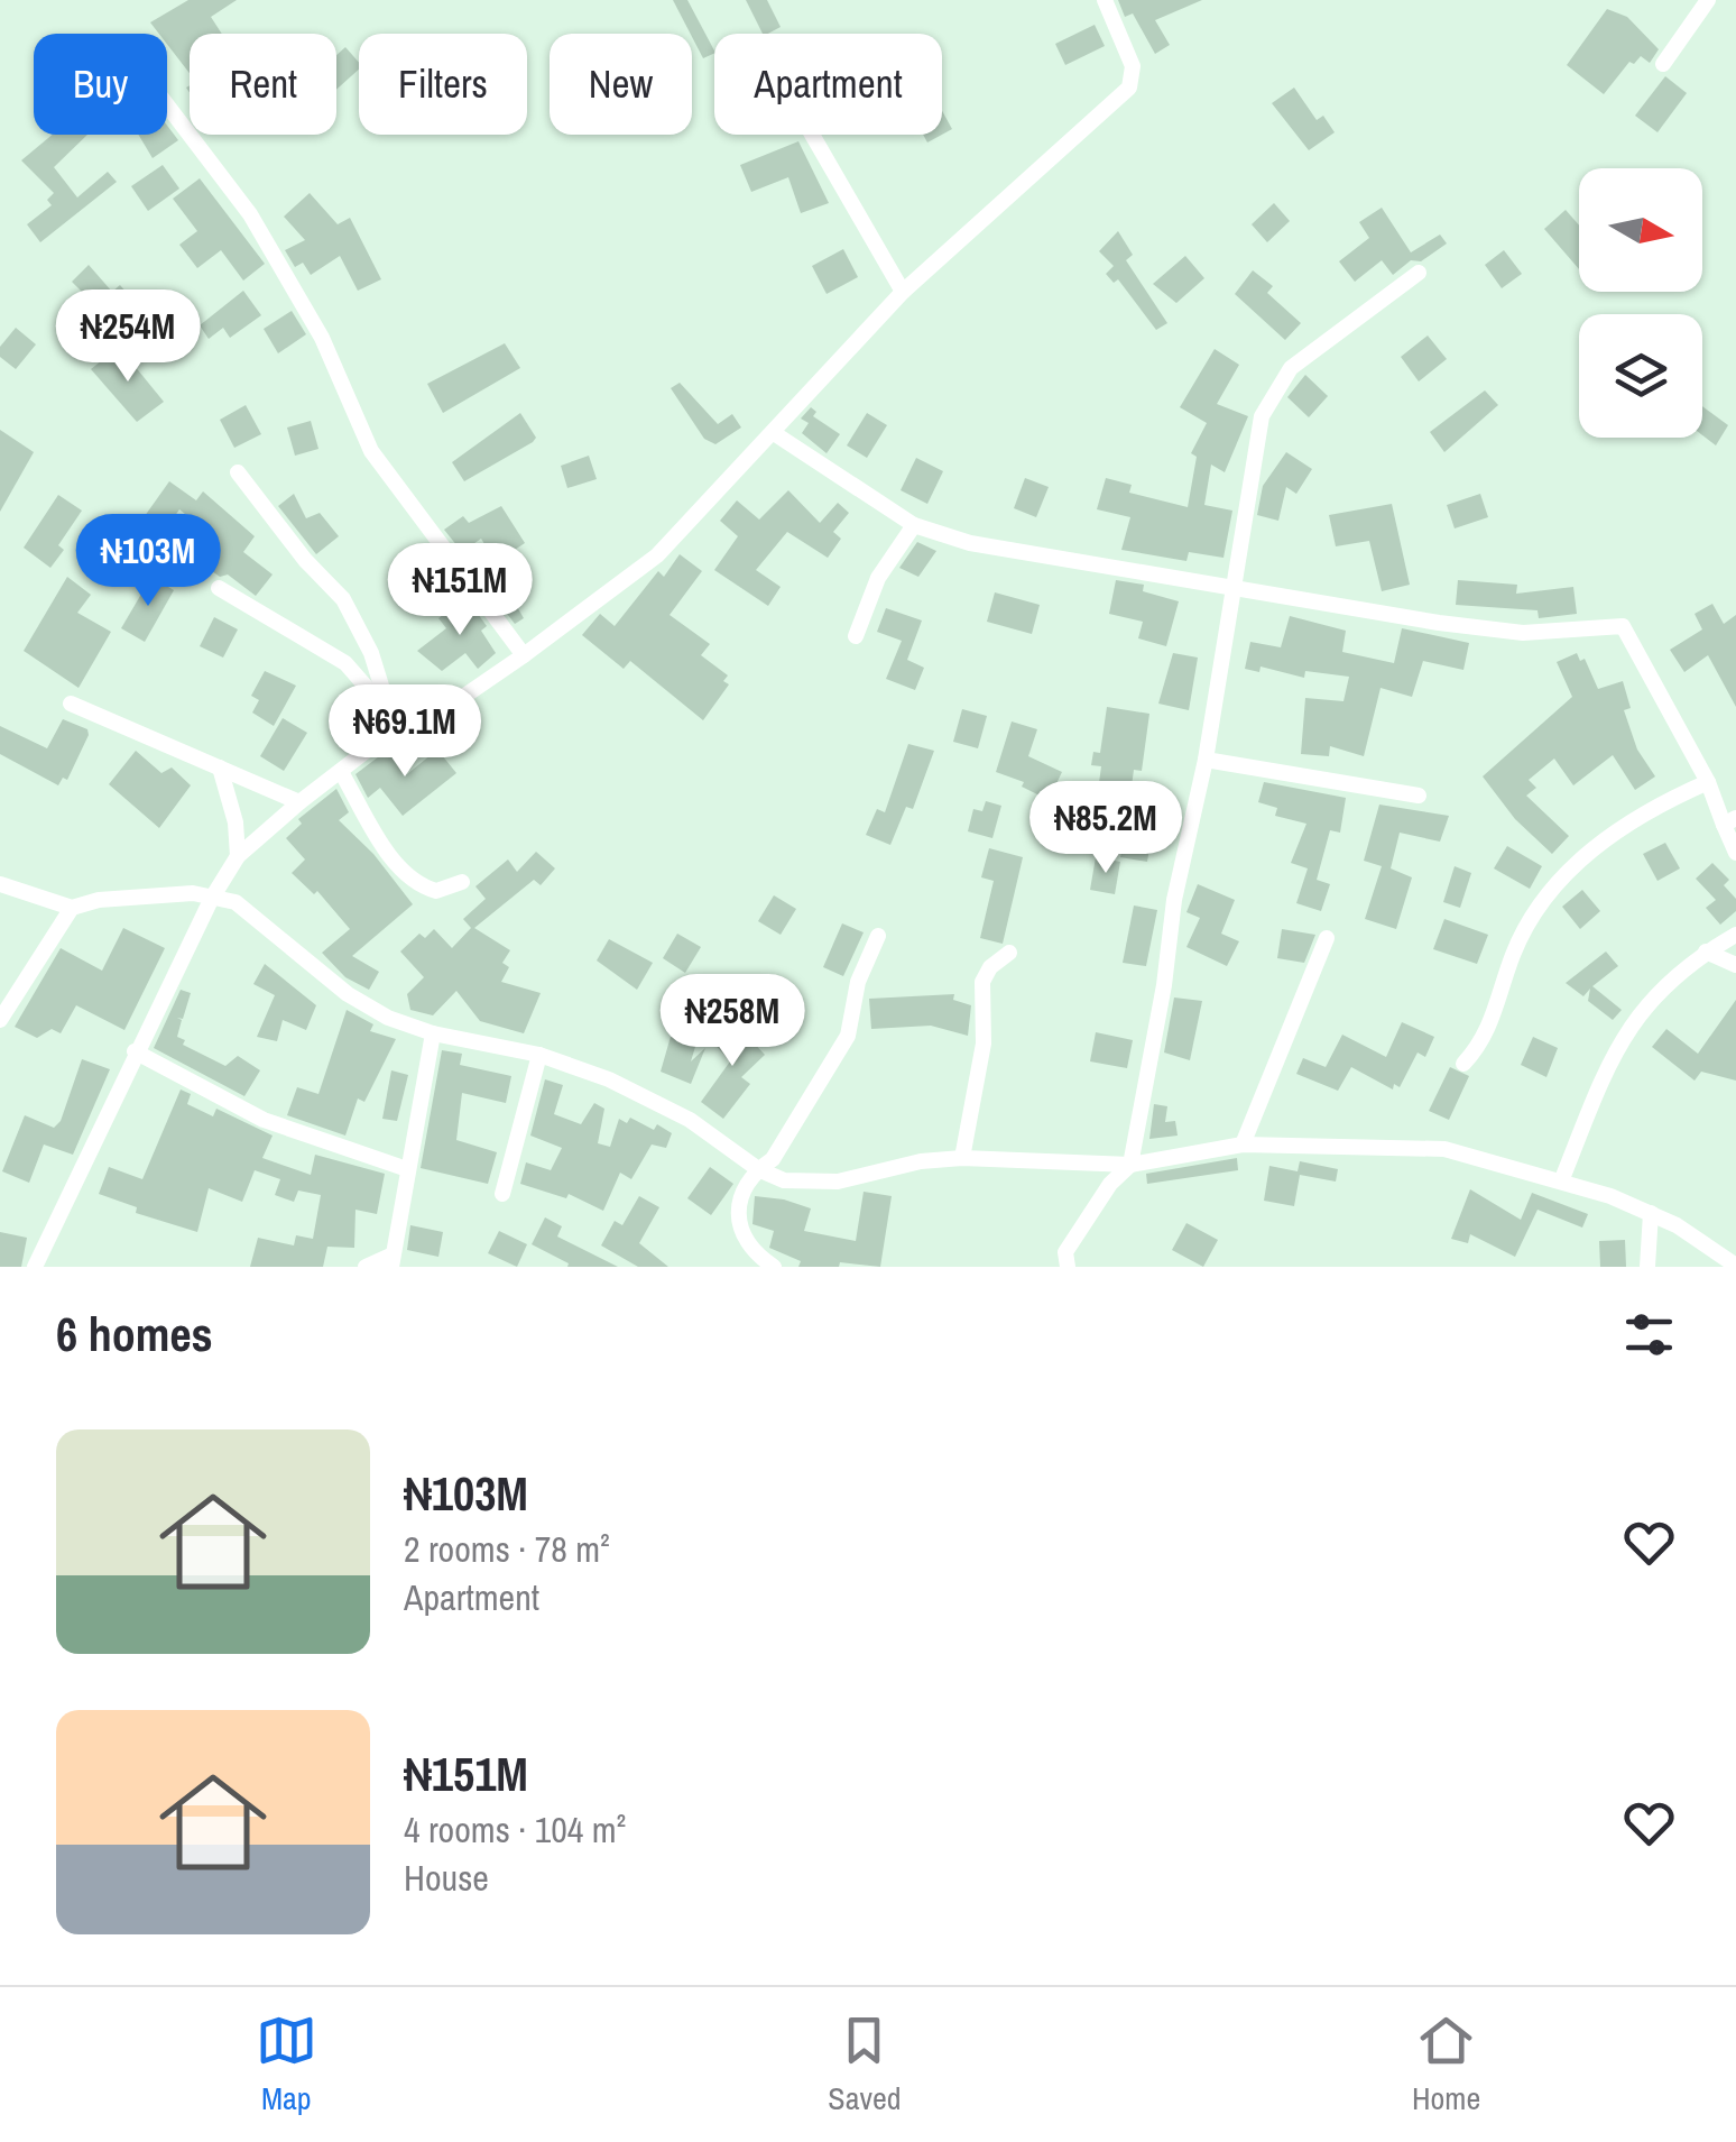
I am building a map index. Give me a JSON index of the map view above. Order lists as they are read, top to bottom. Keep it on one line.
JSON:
{"north":"right","page":{"chip":["Buy","Rent","Filters","New","Apartment"],"price":["₦254M","₦103M","₦151M","₦69.1M","₦85.2M","₦258M"],"heading":"6 homes","list":[{"name":"₦103M","note":"2 rooms · 78 m² · Apartment"},{"name":"₦151M","note":"4 rooms · 104 m² · House"}],"tabs":["Map","Saved","Home"]}}
